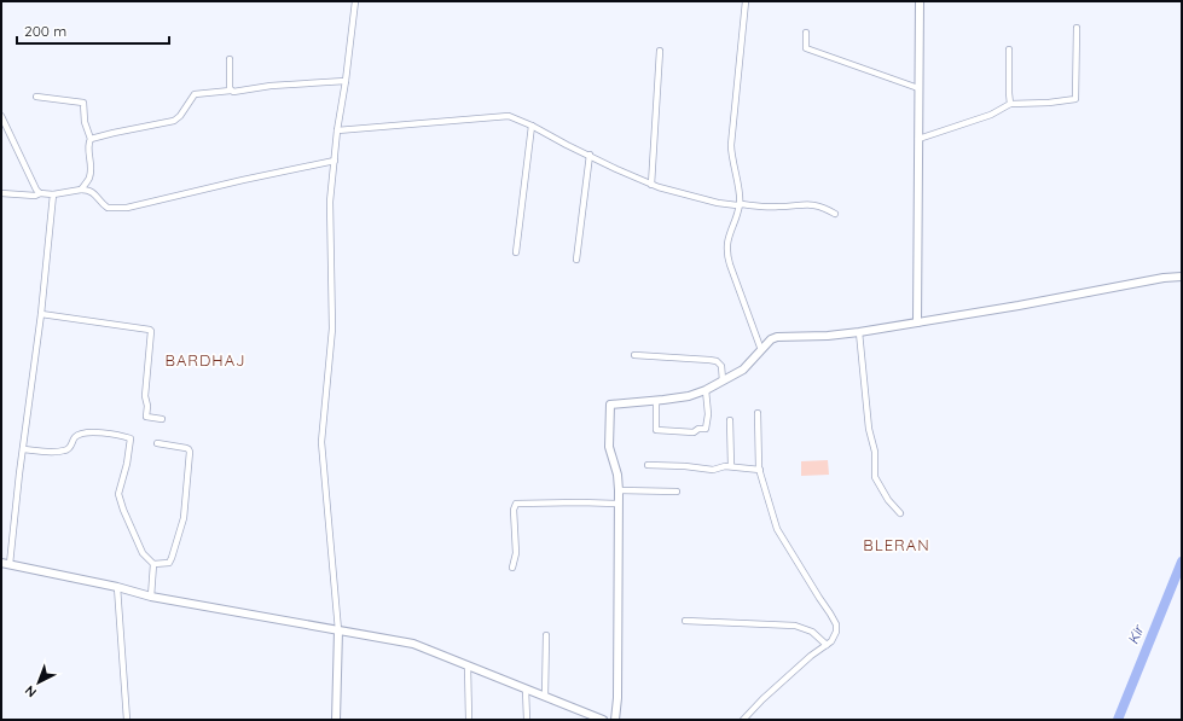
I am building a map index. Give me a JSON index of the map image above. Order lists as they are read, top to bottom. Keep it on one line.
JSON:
{"districts":["BARDHAJ","BLERAN"],"water":["Kir"],"scale_bar":"200 m","north":"bottom left"}
